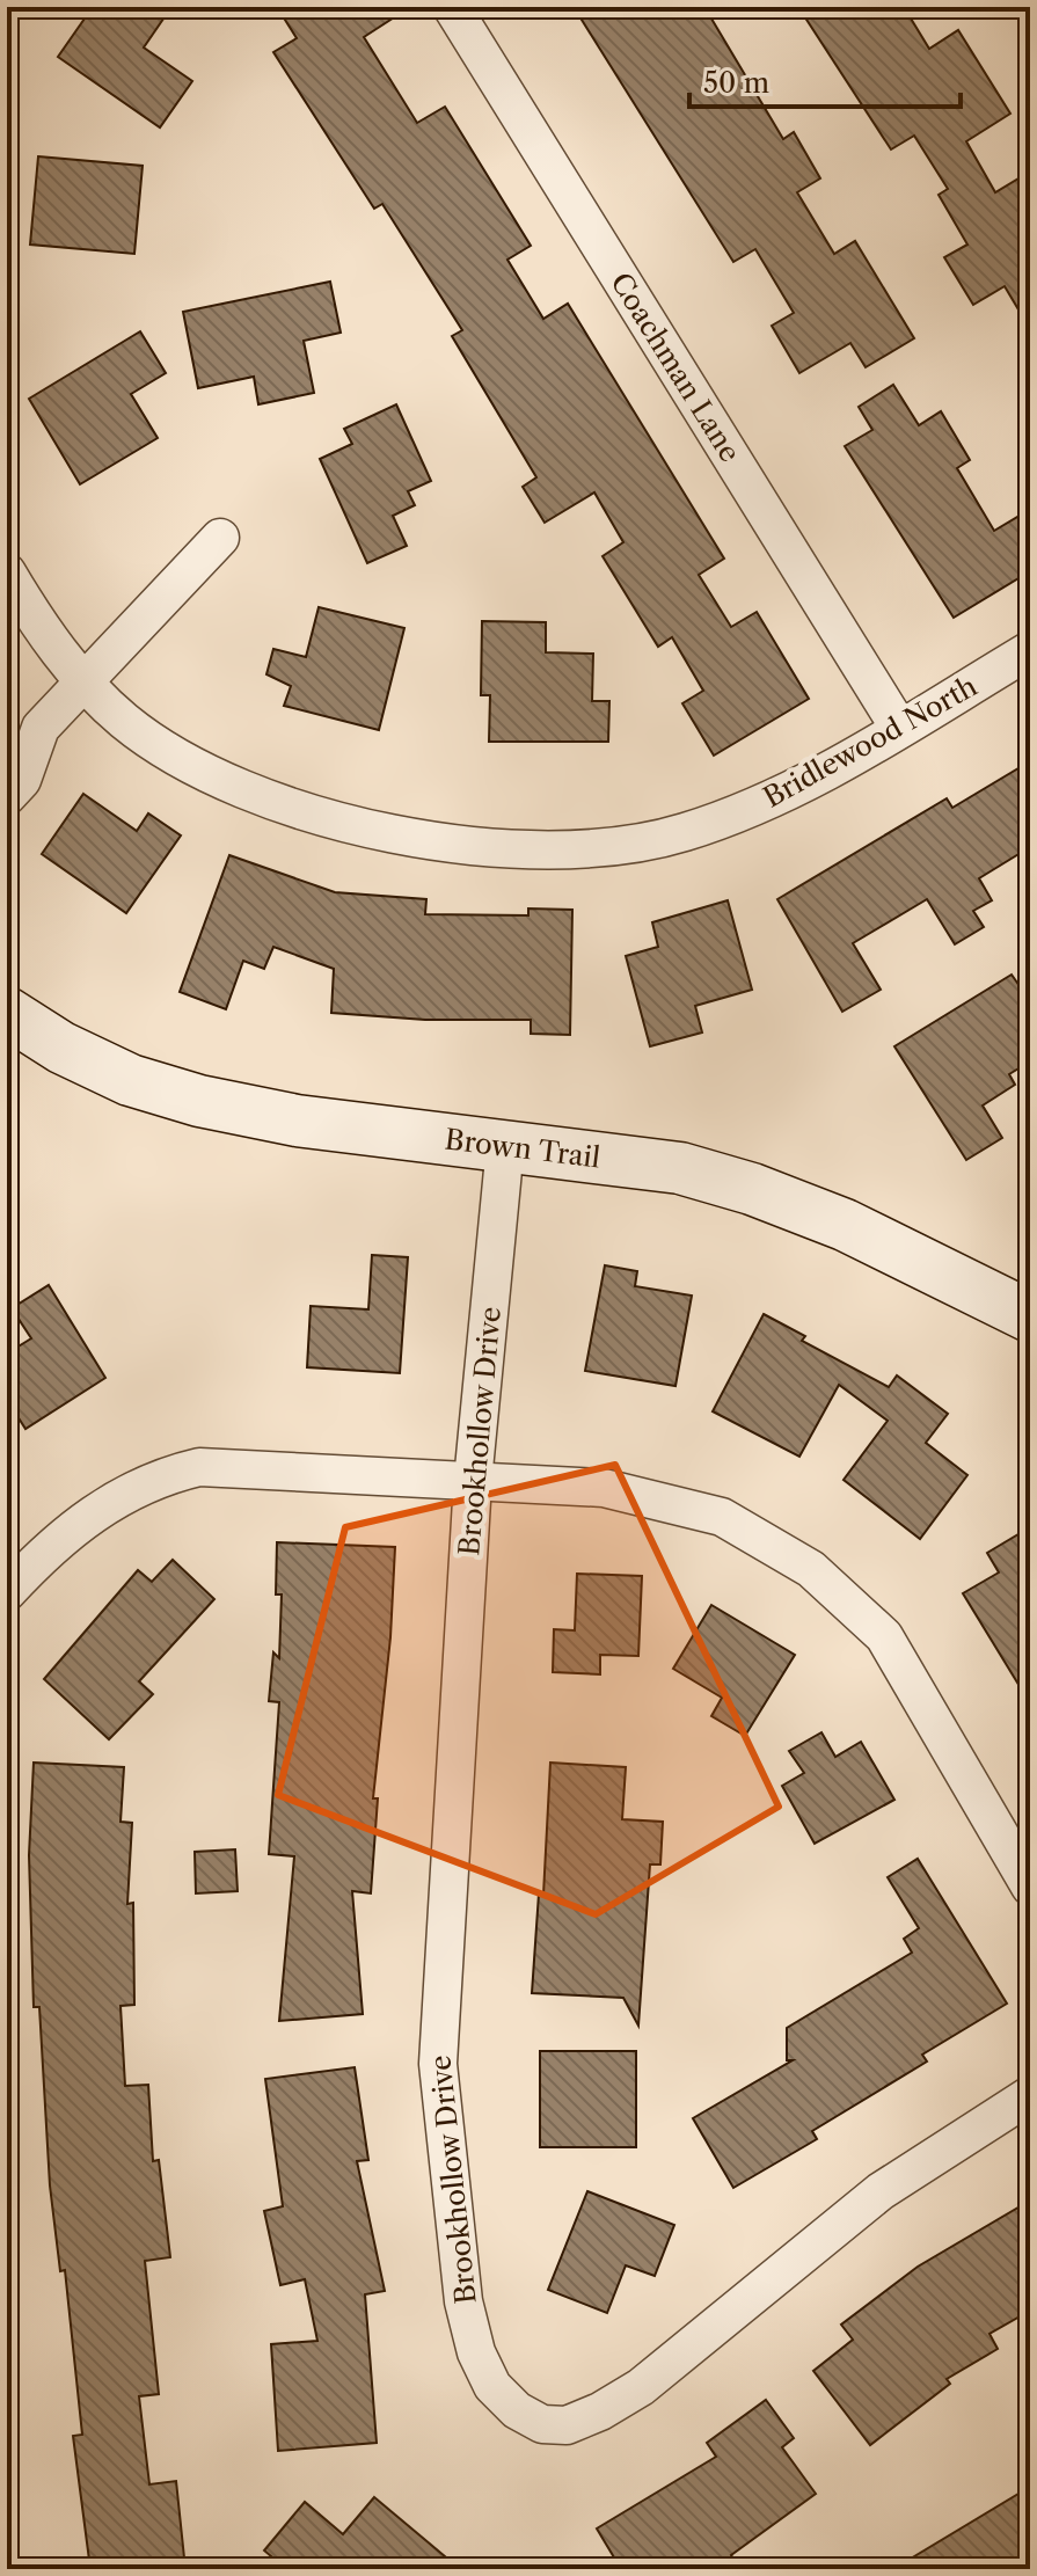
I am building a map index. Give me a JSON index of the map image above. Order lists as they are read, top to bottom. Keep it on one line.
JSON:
{"streets":{"street":["Coachman Lane","Bridlewood North","Brown Trail","Brookhollow Drive"]},"crossings":[["Coachman Lane","Bridlewood North"],["Brown Trail","Brookhollow Drive"]],"scale_bar":"50 m"}
